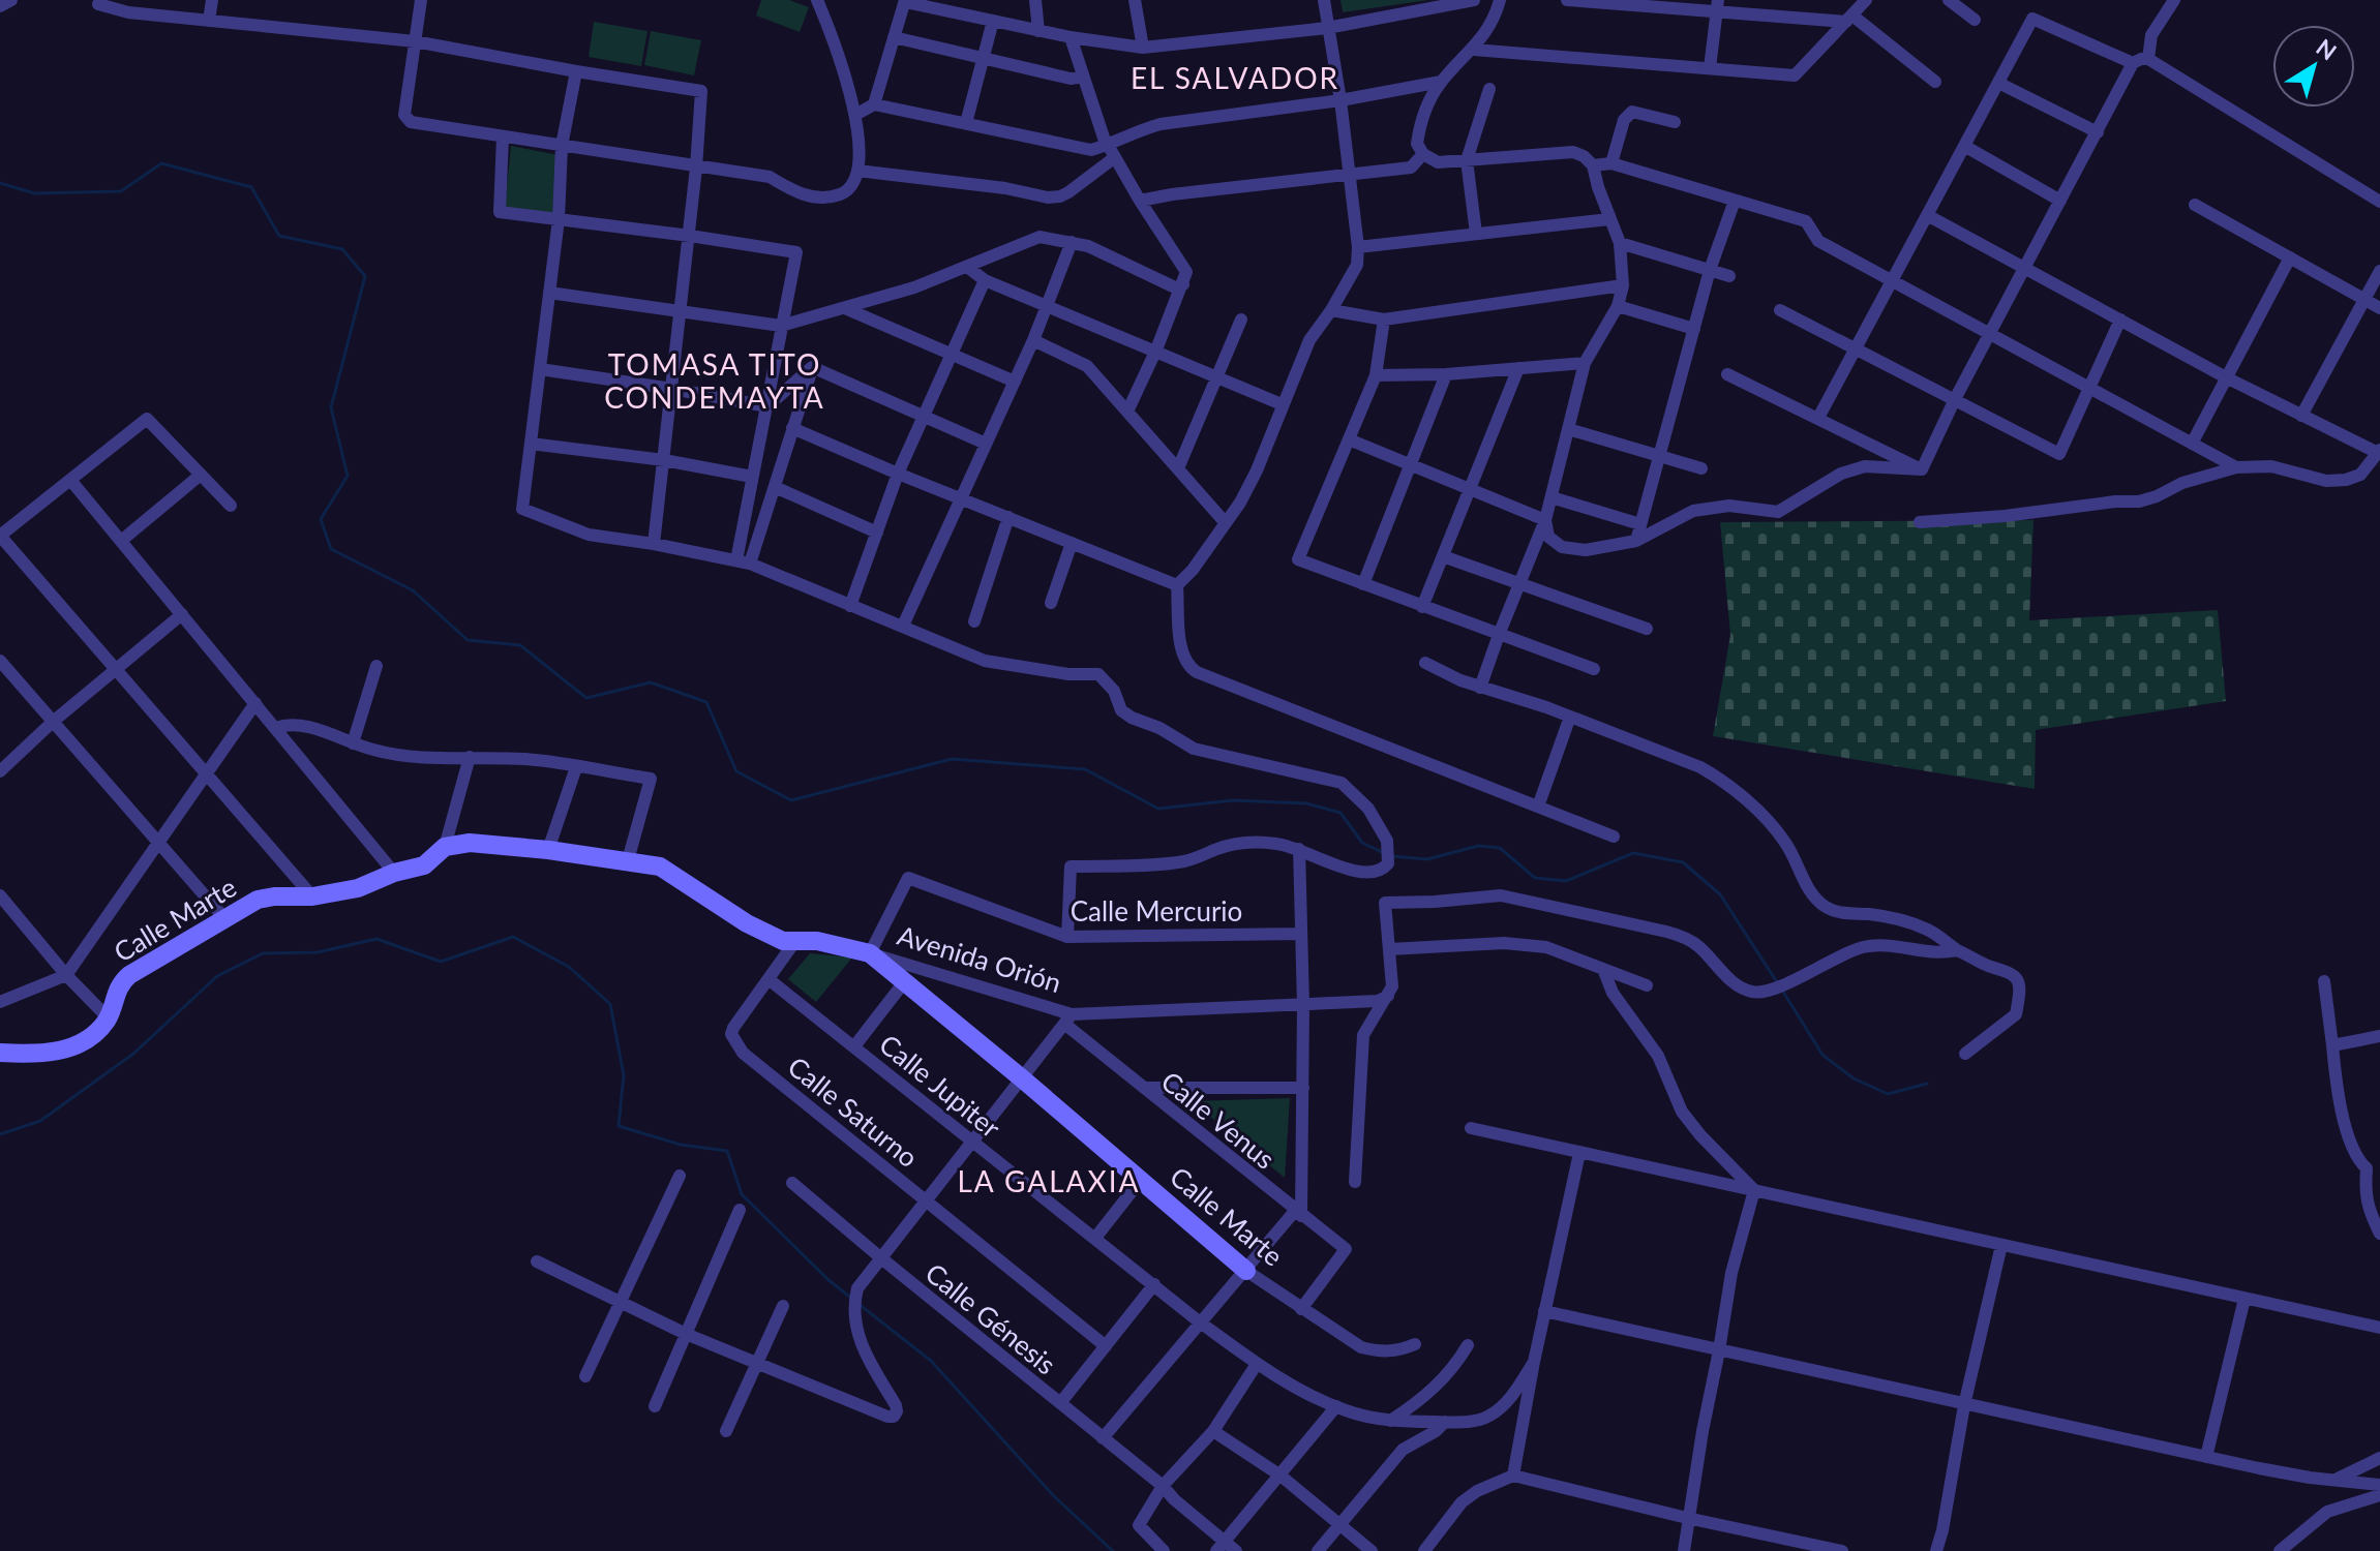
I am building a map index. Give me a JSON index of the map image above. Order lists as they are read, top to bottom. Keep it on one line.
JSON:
{"streets":{"street":["Calle Mercurio","Calle Marte","Avenida Orión","Calle Jupiter","Calle Saturno","Calle Venus","Calle Génesis"]},"crossings":[["Calle Mercurio","Calle Marte"],["Calle Mercurio","Avenida Orión"],["Calle Marte","Avenida Orión"],["Calle Marte","Calle Venus"],["Avenida Orión","Calle Venus"],["Calle Jupiter","Calle Saturno"]],"districts":["EL SALVADOR","TOMASA TITO CONDEMAYTA","LA GALAXIA"],"north":"top right"}
